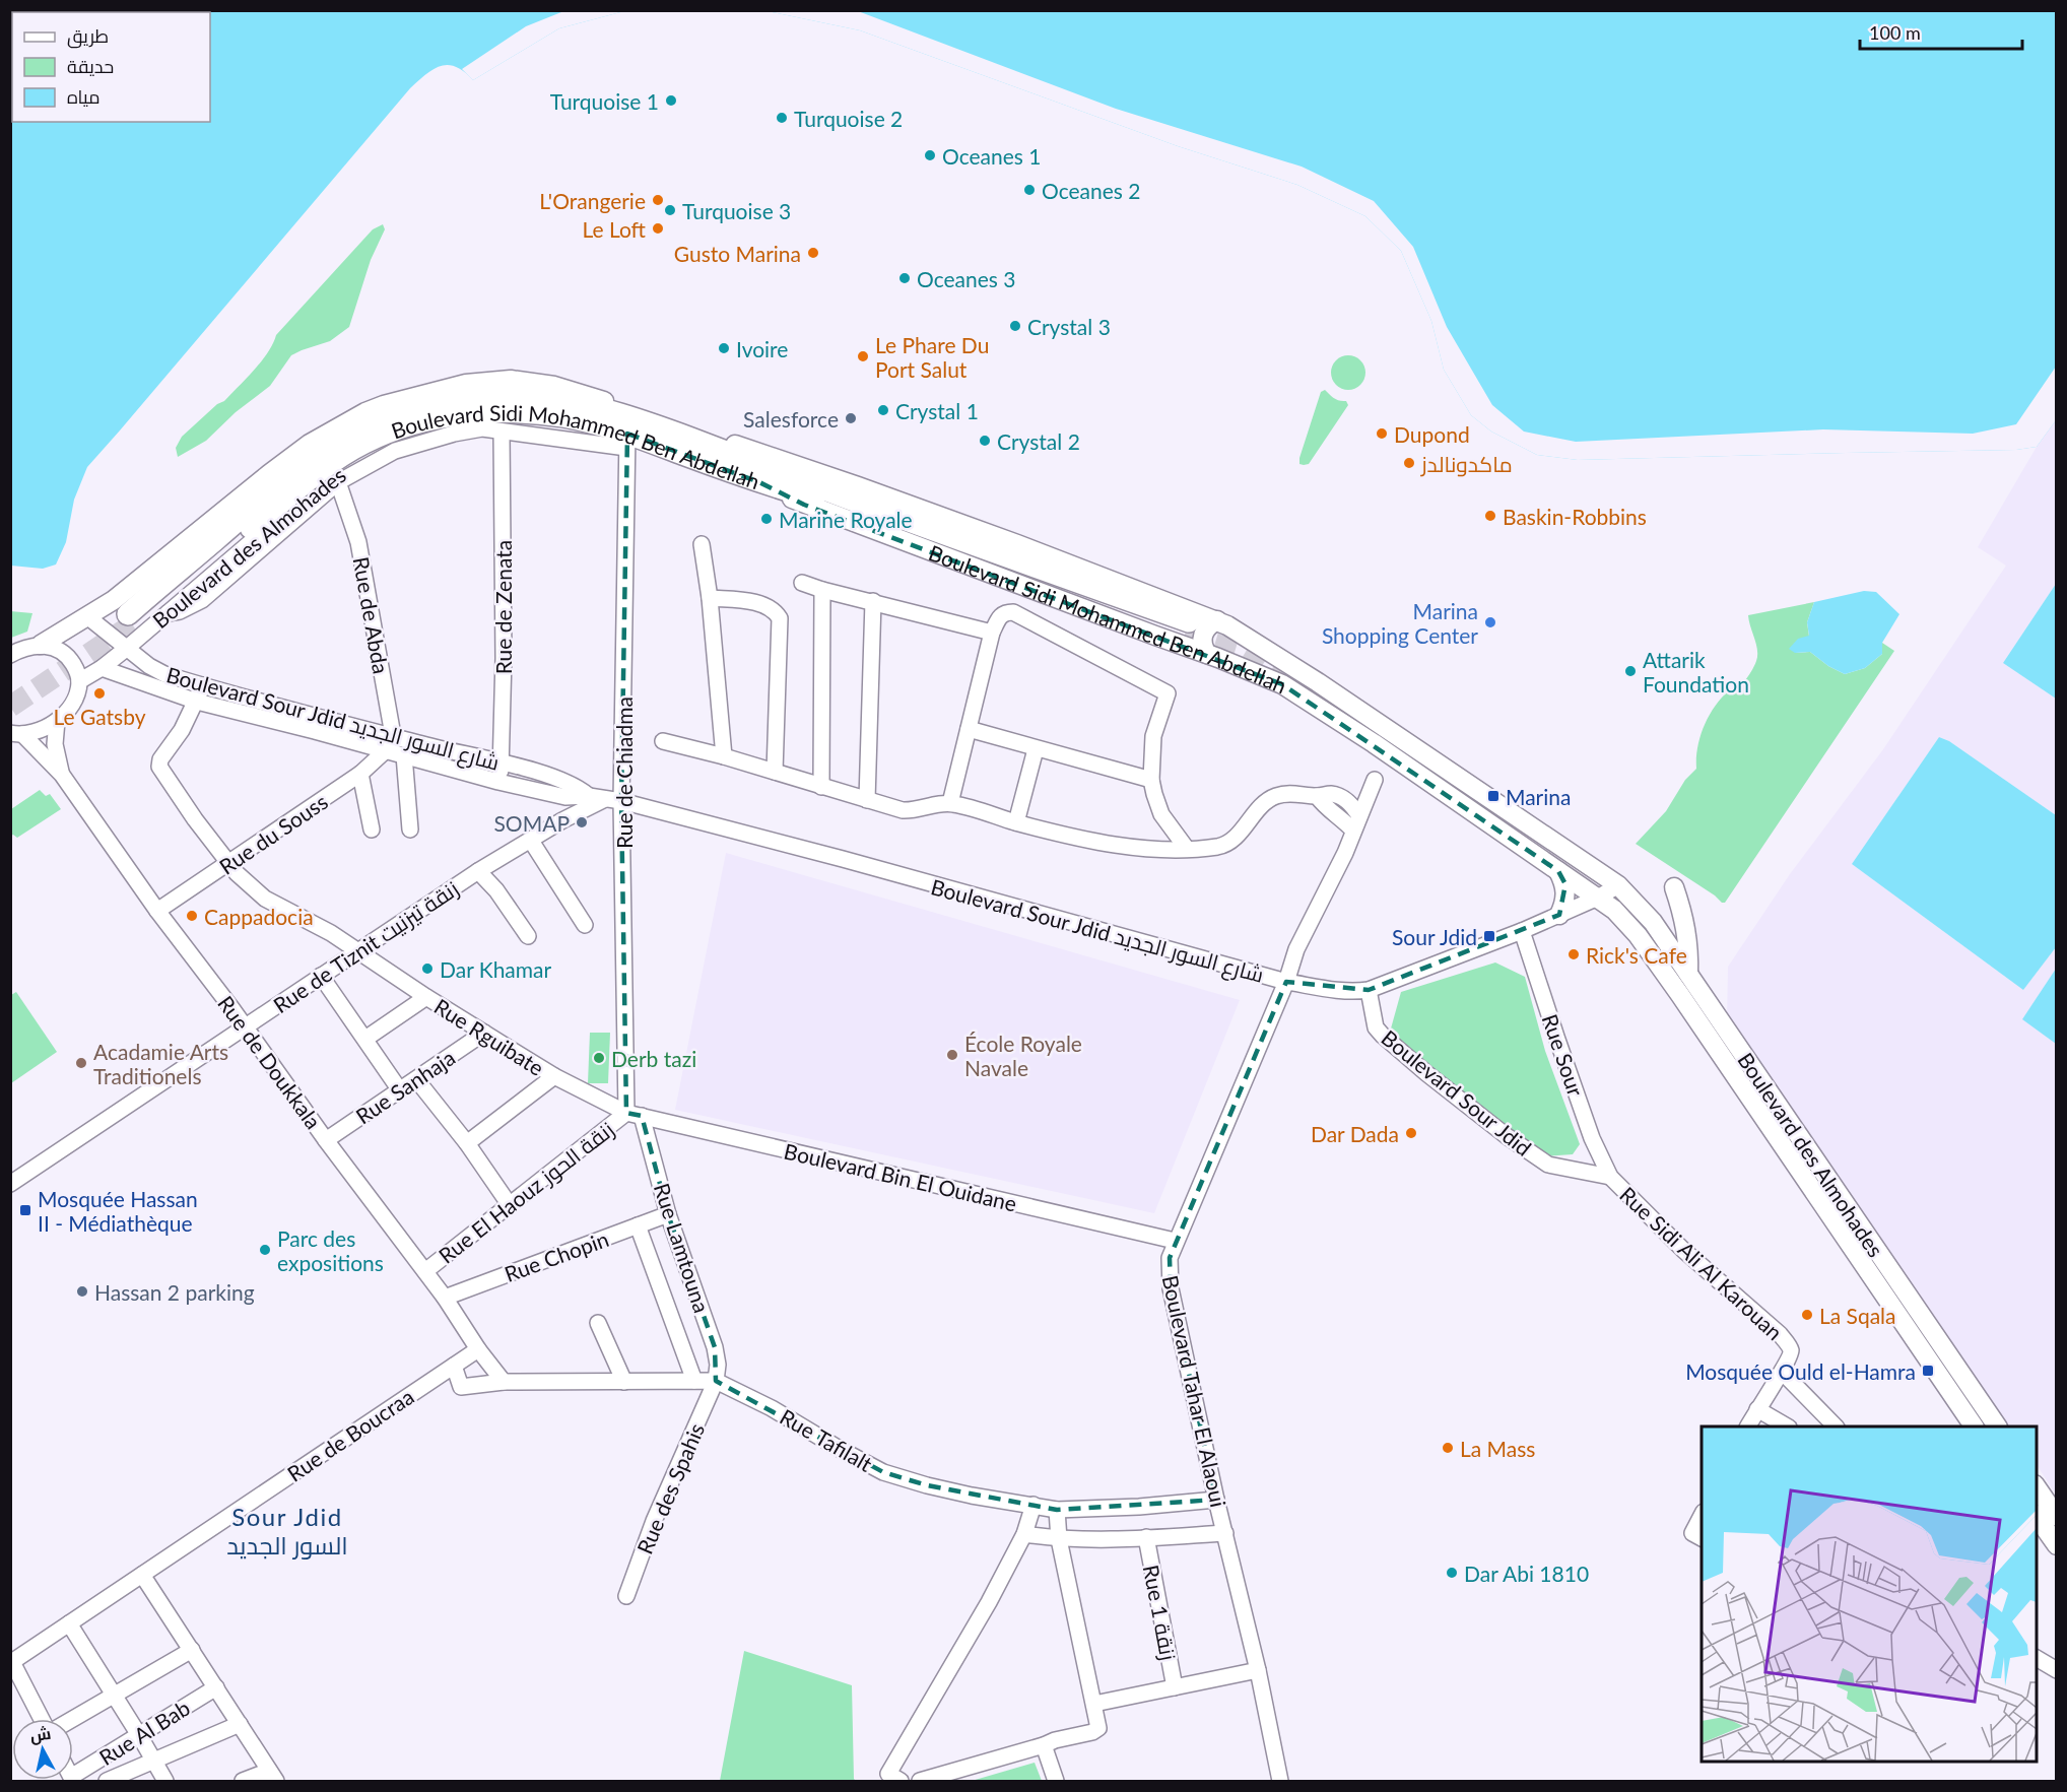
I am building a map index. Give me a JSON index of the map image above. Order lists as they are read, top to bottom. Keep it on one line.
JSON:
{"streets":{"highway":["Boulevard Sidi Mohammed Ben Abdellah"],"main road":["Boulevard des Almohades"],"street":["Rue de Zenata","Rue de Abda","Boulevard Sour Jdid شارع السور الجديد","Rue de Chiadma","Rue du Souss","Rue de Tiznit زنقة تيزنيت","Rue Rguibate","Rue Sour","Rue de Doukkala","Rue Sanhaja","Boulevard Sour Jdid","Boulevard Bin El Ouidane","Rue El Haouz زنقة الحوز","Rue Lamtouna","Rue Chopin","Rue Sidi Ali Al Karouan","Boulevard Tahar El Alaoui","Rue de Boucraa","Rue Tafilalt","Rue des Spahis","Rue 1 زنقة","Rue Al Bab"]},"crossings":[["Boulevard Sidi Mohammed Ben Abdellah","Boulevard des Almohades"],["Boulevard Sidi Mohammed Ben Abdellah","Rue de Zenata"],["Boulevard Sidi Mohammed Ben Abdellah","Boulevard Sour Jdid شارع السور الجديد"],["Boulevard Sidi Mohammed Ben Abdellah","Rue de Chiadma"],["Boulevard des Almohades","Rue de Zenata"],["Boulevard des Almohades","Boulevard Sour Jdid شارع السور الجديد"],["Rue de Zenata","Boulevard Sour Jdid شارع السور الجديد"],["Rue de Abda","Boulevard Sour Jdid شارع السور الجديد"],["Boulevard Sour Jdid شارع السور الجديد","Rue de Chiadma"],["Boulevard Sour Jdid شارع السور الجديد","Rue du Souss"],["Boulevard Sour Jdid شارع السور الجديد","Rue de Tiznit زنقة تيزنيت"],["Boulevard Sour Jdid شارع السور الجديد","Rue Rguibate"],["Boulevard Sour Jdid شارع السور الجديد","Rue Sour"],["Boulevard Sour Jdid شارع السور الجديد","Boulevard Sour Jdid"],["Boulevard Sour Jdid شارع السور الجديد","Boulevard Tahar El Alaoui"],["Rue de Chiadma","Rue Rguibate"],["Rue de Chiadma","Boulevard Bin El Ouidane"],["Rue de Chiadma","Rue El Haouz زنقة الحوز"],["Rue de Chiadma","Rue Lamtouna"],["Rue du Souss","Rue Rguibate"],["Rue du Souss","Rue de Doukkala"],["Rue de Tiznit زنقة تيزنيت","Rue Rguibate"],["Rue de Tiznit زنقة تيزنيت","Rue de Doukkala"],["Rue Rguibate","Rue Sanhaja"],["Rue Rguibate","Boulevard Bin El Ouidane"],["Rue Rguibate","Rue El Haouz زنقة الحوز"],["Rue Rguibate","Rue Lamtouna"],["Rue Sour","Boulevard Sour Jdid"],["Rue Sour","Rue Sidi Ali Al Karouan"],["Rue de Doukkala","Rue Sanhaja"],["Rue de Doukkala","Rue El Haouz زنقة الحوز"],["Rue de Doukkala","Rue Chopin"],["Rue de Doukkala","Rue de Boucraa"],["Rue de Doukkala","Rue Tafilalt"],["Boulevard Sour Jdid","Rue Sidi Ali Al Karouan"],["Boulevard Bin El Ouidane","Rue El Haouz زنقة الحوز"],["Boulevard Bin El Ouidane","Rue Lamtouna"],["Boulevard Bin El Ouidane","Boulevard Tahar El Alaoui"],["Rue El Haouz زنقة الحوز","Rue Lamtouna"],["Rue Lamtouna","Rue Chopin"],["Rue Lamtouna","Rue Tafilalt"],["Rue Lamtouna","Rue des Spahis"],["Boulevard Tahar El Alaoui","Rue Tafilalt"],["Rue de Boucraa","Rue Tafilalt"],["Rue Tafilalt","Rue des Spahis"]],"districts":["Sour Jdid السور الجديد"],"places":{"other":["Turquoise 1","Turquoise 2","Oceanes 1","Oceanes 2","L'Orangerie","Turquoise 3","Le Loft","Gusto Marina","Oceanes 3","Crystal 3","Ivoire","Le Phare Du Port Salut","Crystal 1","Salesforce","Dupond","Crystal 2","ماكدونالدز","Baskin-Robbins","Marine Royale","Marina Shopping Center","Attarik Foundation","Le Gatsby","SOMAP","Cappadocia","Rick's Cafe","Dar Khamar","École Royale Navale","Derb tazi","Acadamie Arts Traditionels","Dar Dada","Parc des expositions","Hassan 2 parking","La Sqala","La Mass","Dar Abi 1810"],"transit":["Marina","Sour Jdid","Mosquée Hassan II - Médiathèque","Mosquée Ould el-Hamra"]},"legend":["طريق","حديقة","مياه"],"scale_bar":"100 m","north":"top"}
